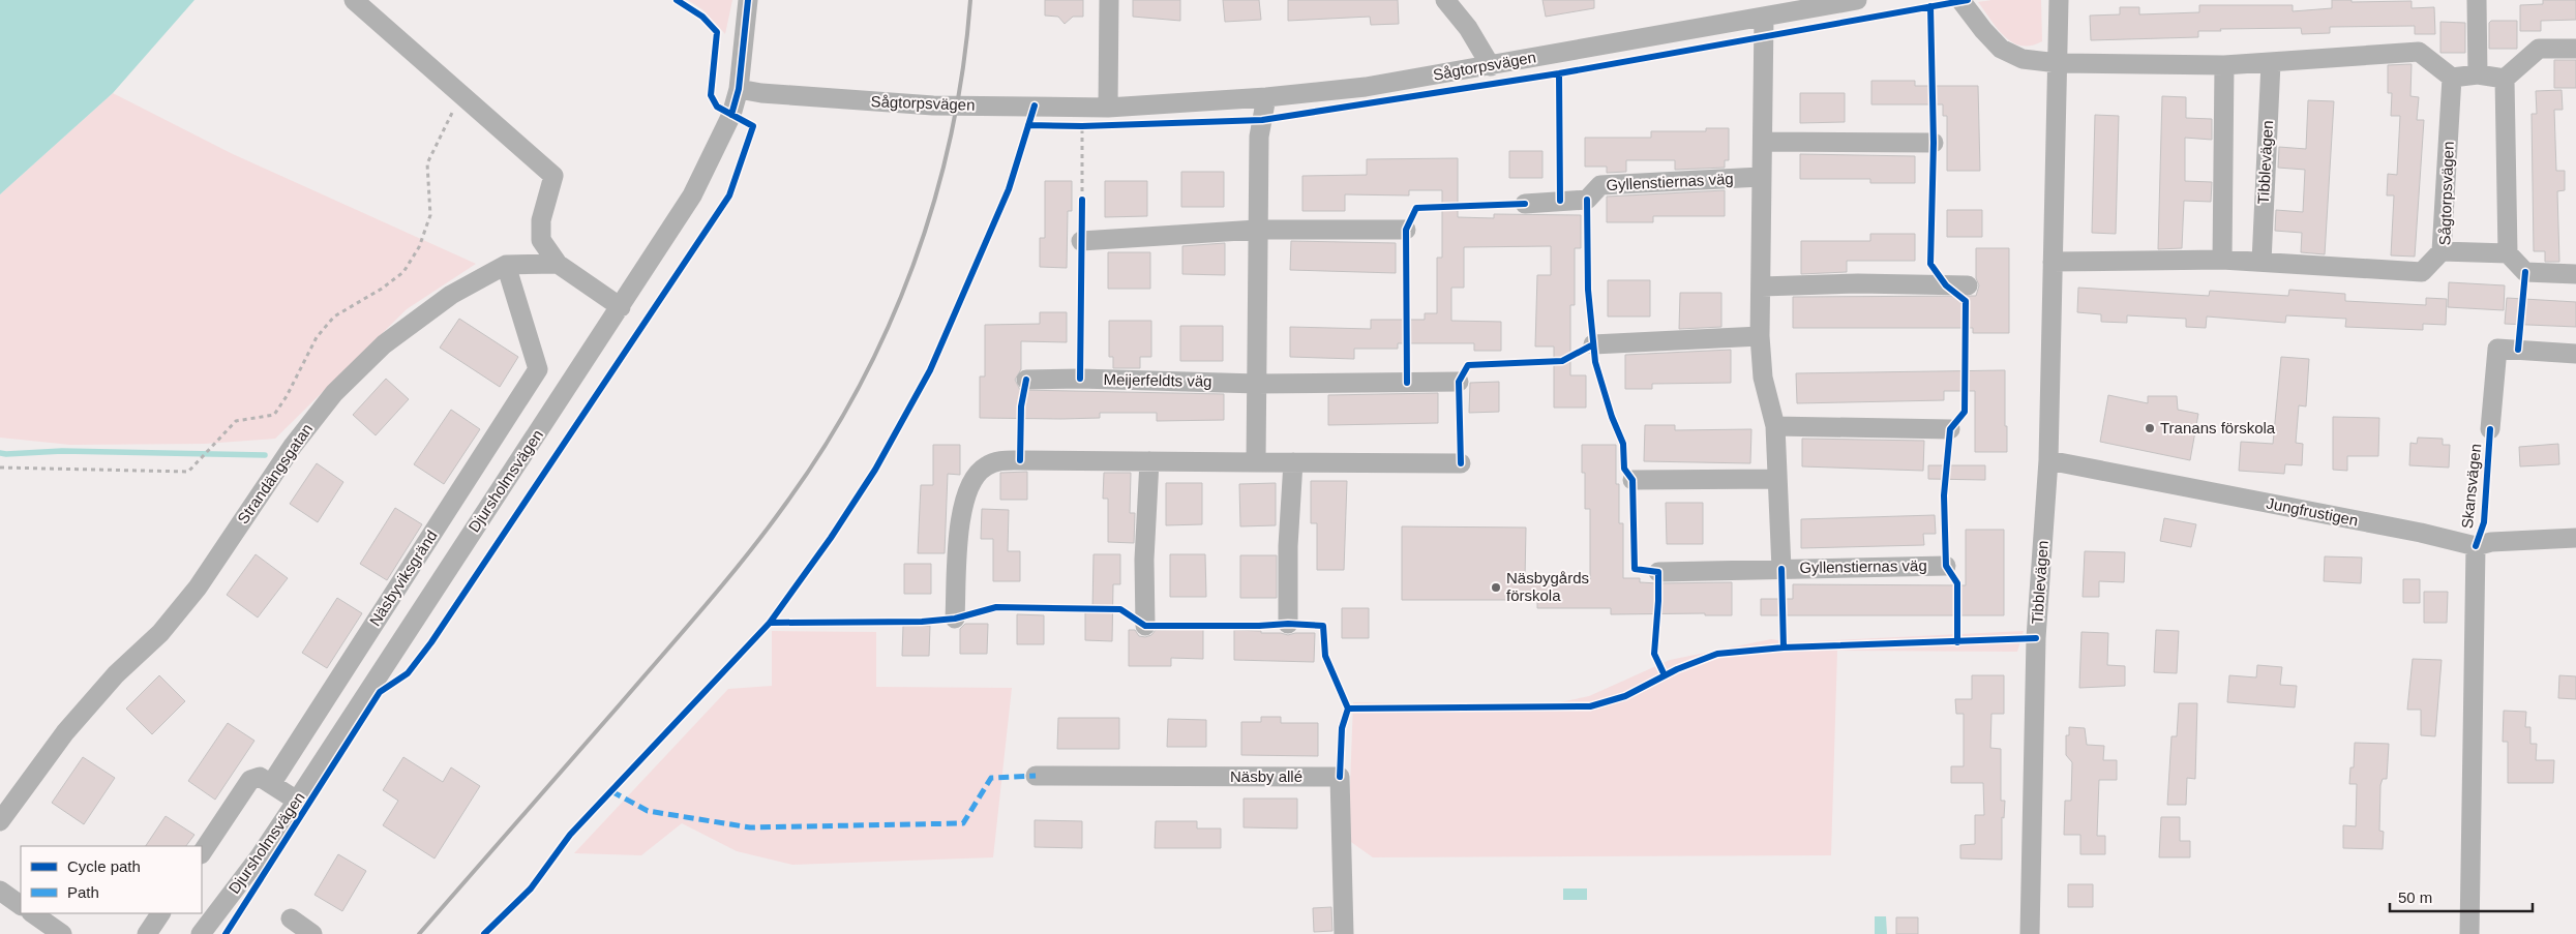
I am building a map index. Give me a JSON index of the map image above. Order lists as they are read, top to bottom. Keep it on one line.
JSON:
{"streets":{"street":["Sågtorpsvägen","Tibblevägen","Gyllenstiernas väg","Meijerfeldts väg","Strandängsgatan","Djursholmsvägen","Skansvägen","Jungfrustigen","Näsbyviksgränd","Näsby allé"]},"crossings":[["Sågtorpsvägen","Gyllenstiernas väg"],["Sågtorpsvägen","Djursholmsvägen"],["Tibblevägen","Jungfrustigen"],["Strandängsgatan","Näsbyviksgränd"],["Skansvägen","Jungfrustigen"]],"places":["Tranans förskola","Näsbygårds förskola"],"legend":["Cycle path","Path"],"scale_bar":"50 m"}
